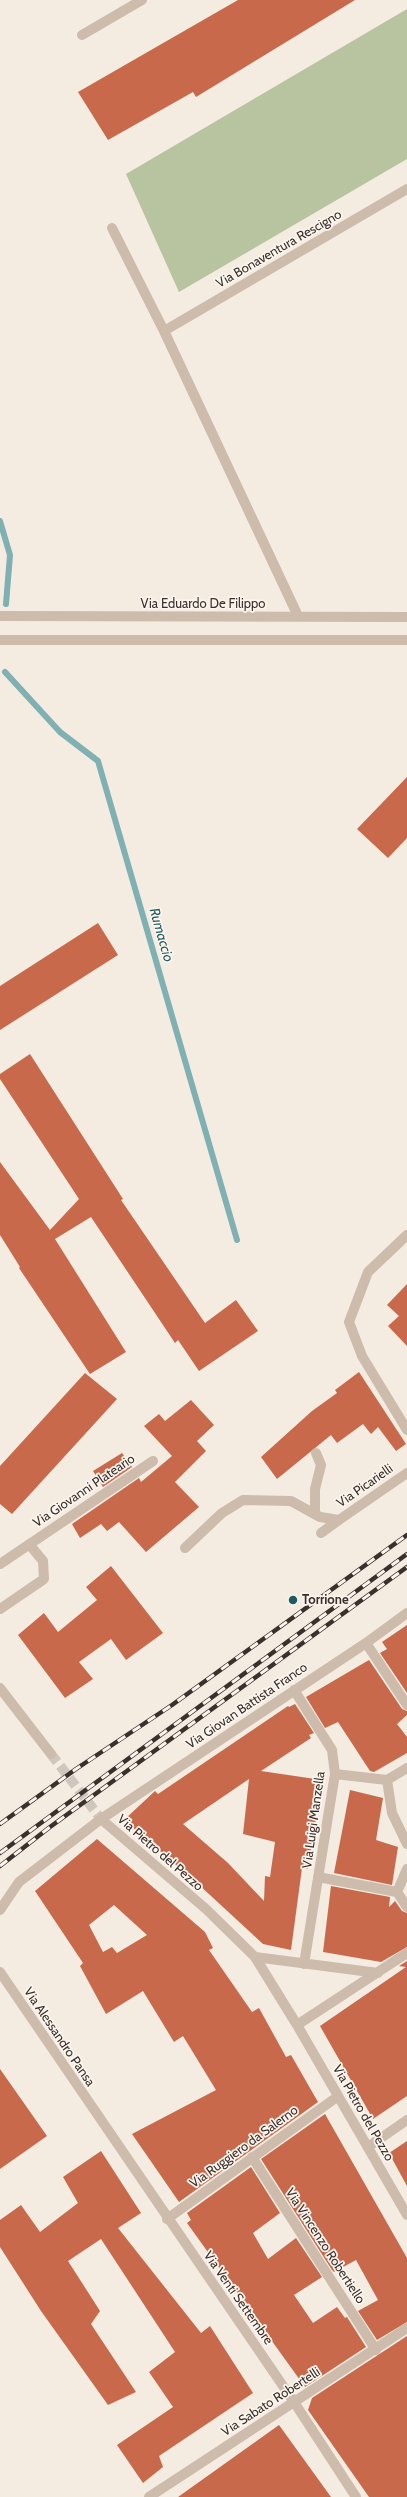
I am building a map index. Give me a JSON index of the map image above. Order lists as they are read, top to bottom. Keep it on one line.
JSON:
{"streets":{"street":["Via Bonaventura Rescigno","Via Eduardo De Filippo","Via Picarielli","Via Giovanni Plateario","Via Giovan Battista Franco","Via Luigi Manzella","Via Pietro del Pezzo","Via Alessandro Pansa","Via Ruggiero da Salerno","Via Vincenzo Robertiello","Via Venti Settembre","Via Sabato Robertelli"]},"crossings":[["Via Giovan Battista Franco","Via Luigi Manzella"],["Via Giovan Battista Franco","Via Pietro del Pezzo"],["Via Pietro del Pezzo","Via Ruggiero da Salerno"],["Via Alessandro Pansa","Via Venti Settembre"],["Via Ruggiero da Salerno","Via Vincenzo Robertiello"],["Via Ruggiero da Salerno","Via Venti Settembre"],["Via Vincenzo Robertiello","Via Sabato Robertelli"],["Via Venti Settembre","Via Sabato Robertelli"]],"water":["Rumaccio"],"places":["Torrione"]}
